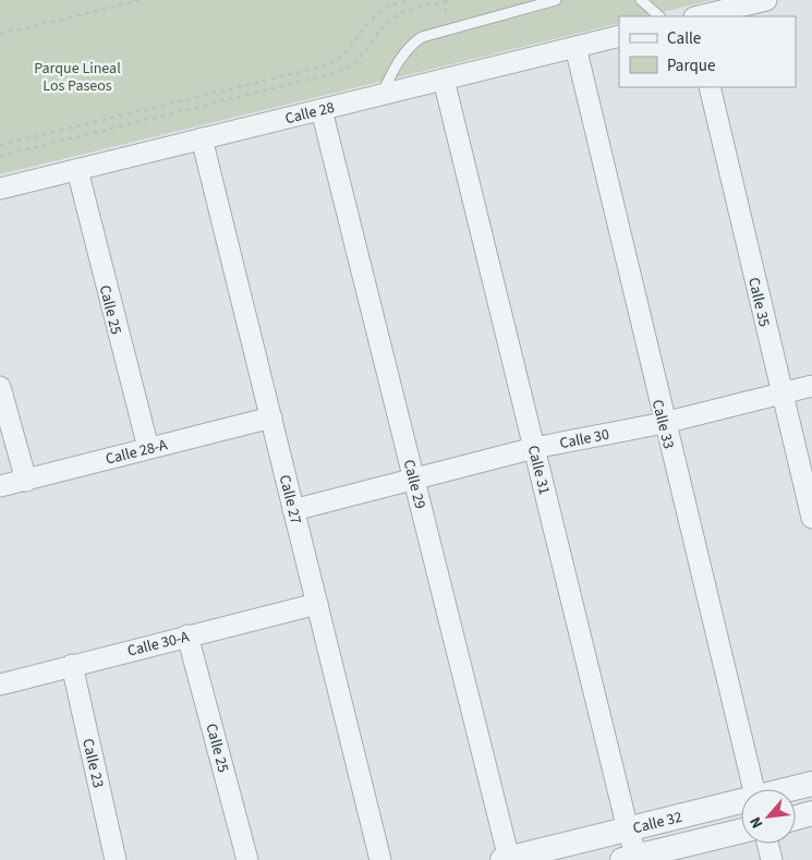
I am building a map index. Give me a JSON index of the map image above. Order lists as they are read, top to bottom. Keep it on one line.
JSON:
{"streets":{"street":["Calle 28","Calle 35","Calle 25","Calle 33","Calle 30","Calle 28-A","Calle 31","Calle 29","Calle 27","Calle 30-A","Calle 23","Calle 32"]},"crossings":[["Calle 28","Calle 25"],["Calle 28","Calle 33"],["Calle 28","Calle 31"],["Calle 28","Calle 29"],["Calle 28","Calle 27"],["Calle 35","Calle 30"],["Calle 25","Calle 28-A"],["Calle 25","Calle 30-A"],["Calle 33","Calle 30"],["Calle 30","Calle 31"],["Calle 30","Calle 29"],["Calle 30","Calle 27"],["Calle 28-A","Calle 27"],["Calle 31","Calle 32"],["Calle 29","Calle 32"],["Calle 27","Calle 30-A"],["Calle 30-A","Calle 23"]],"parks":["Parque Lineal Los Paseos"],"legend":["Calle","Parque"],"north":"bottom left"}
